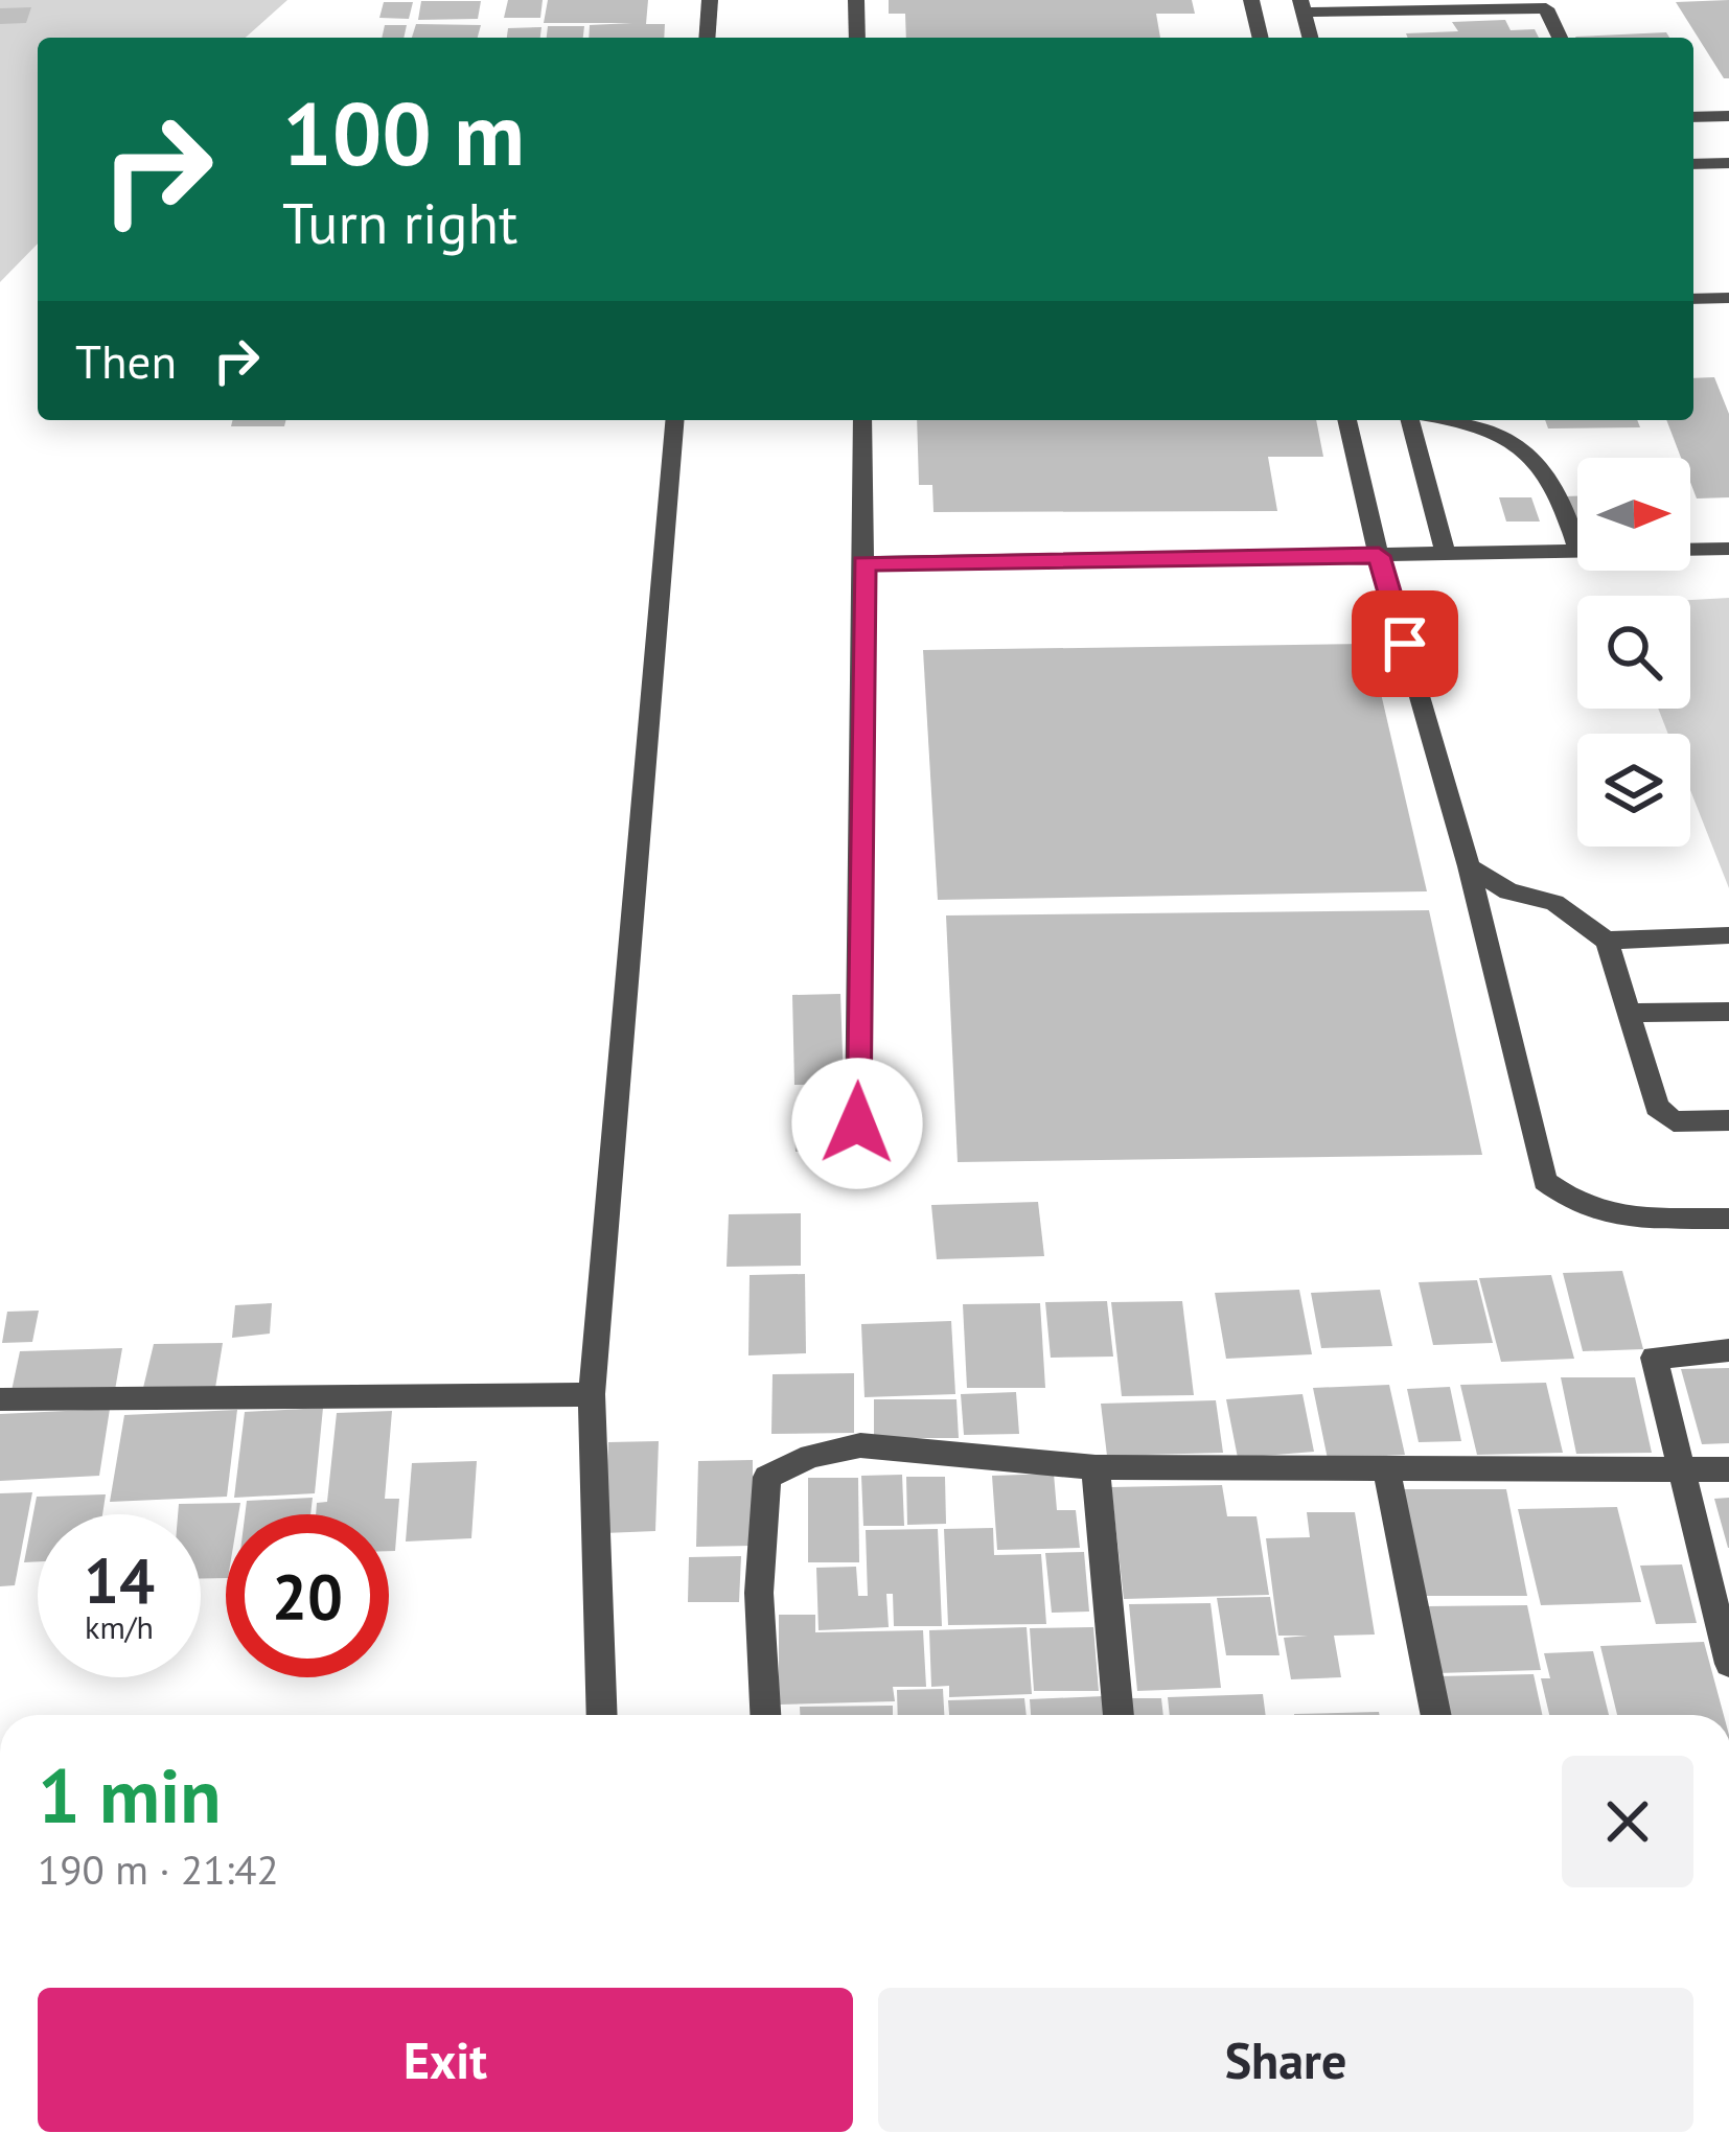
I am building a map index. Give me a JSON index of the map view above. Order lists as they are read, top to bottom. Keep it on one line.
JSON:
{"north":"right","page":{"turn":["100 m","Turn right"],"then":"Then","speed":"14 km/h","limit":"20","heading":["1 min","190 m · 21:42"],"buttons":["Exit","Share"]}}
